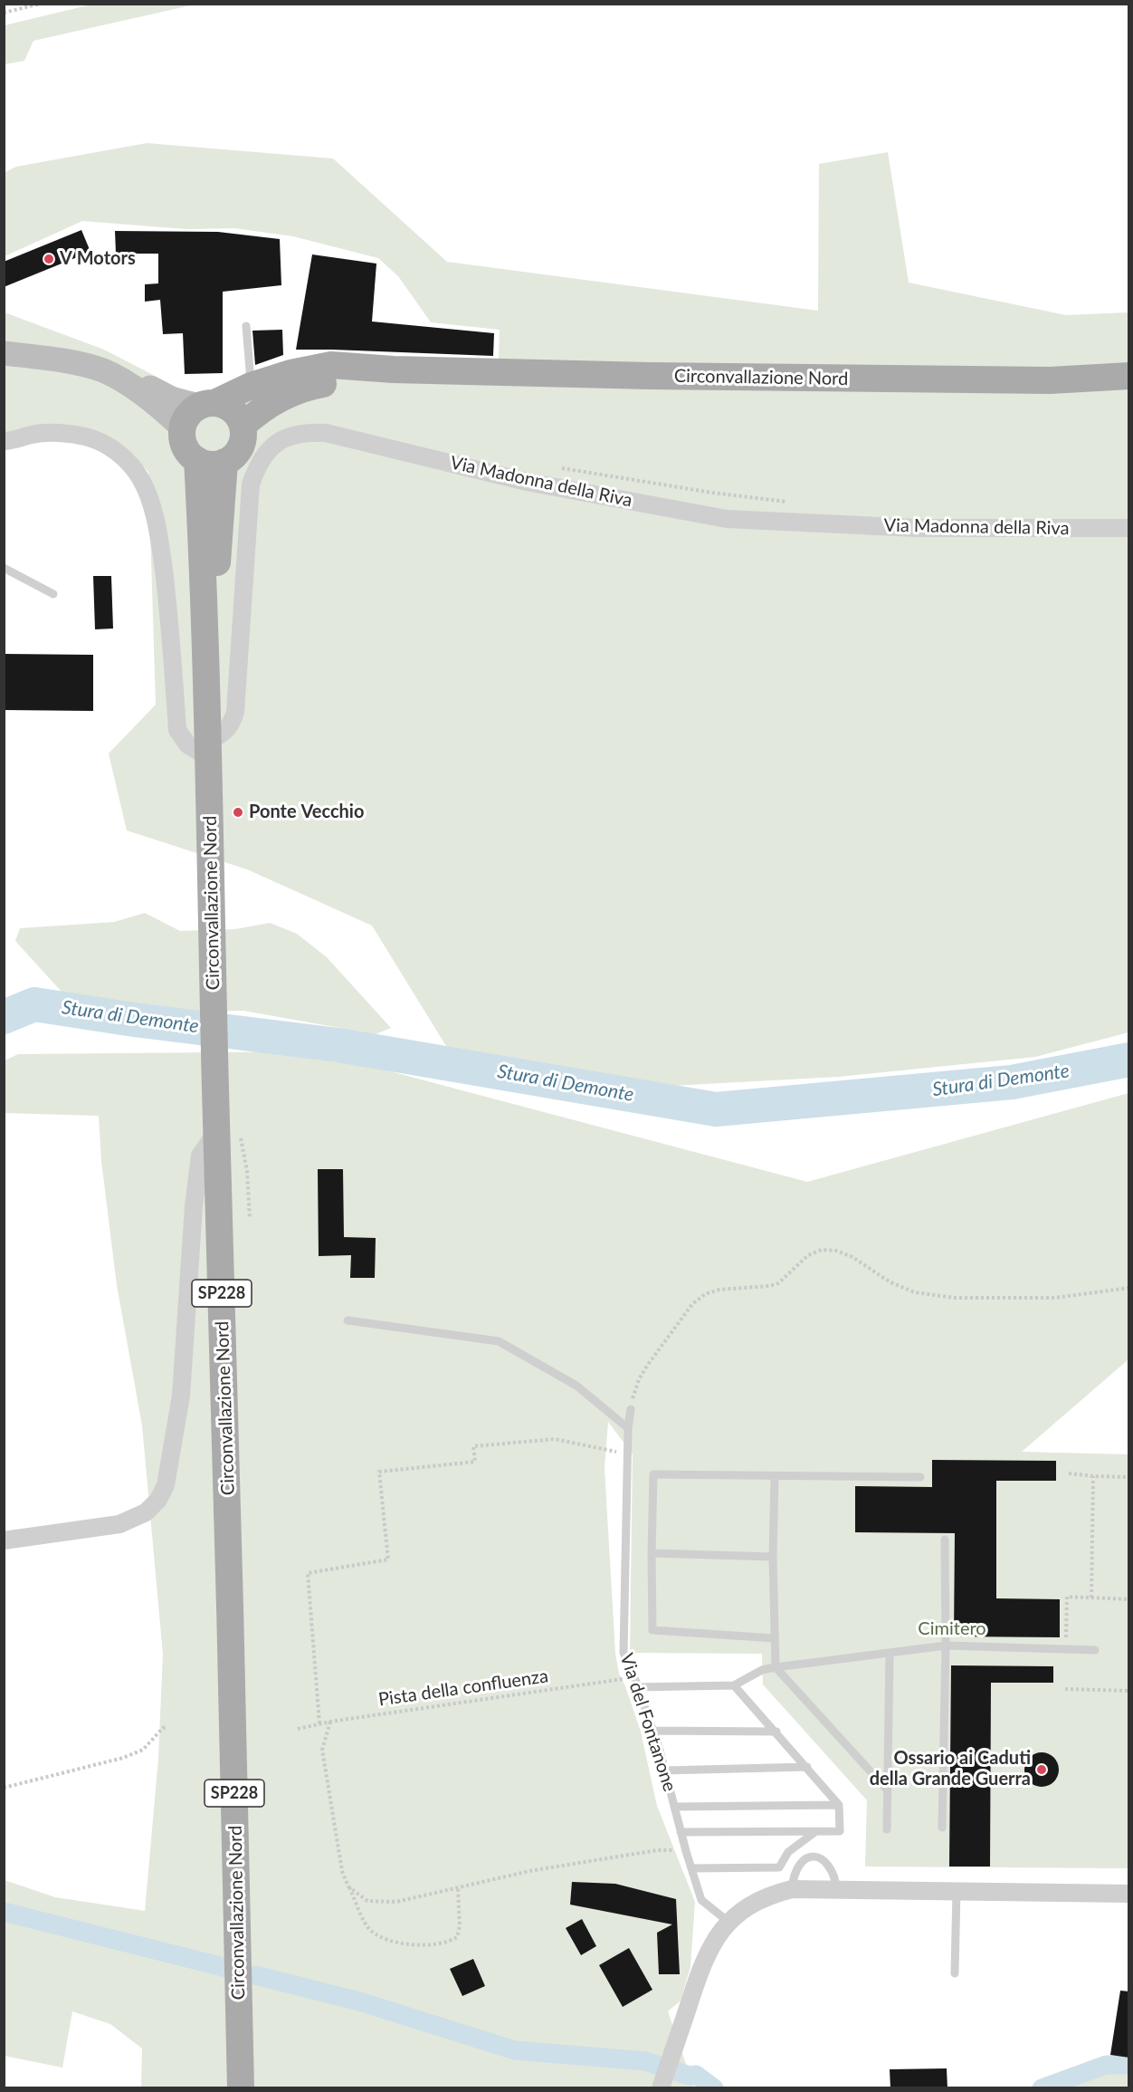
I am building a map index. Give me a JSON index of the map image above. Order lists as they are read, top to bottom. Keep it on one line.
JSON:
{"streets":{"main road":["Circonvallazione Nord","SP228"],"street":["Via Madonna della Riva"],"lane":["Via del Fontanone"],"path":["Pista della confluenza"]},"crossings":[["Circonvallazione Nord","Via Madonna della Riva"],["Pista della confluenza","Via del Fontanone"]],"water":["Stura di Demonte"],"parks":["Cimitero"],"places":["V Motors","Ponte Vecchio","Ossario ai Caduti della Grande Guerra"]}
